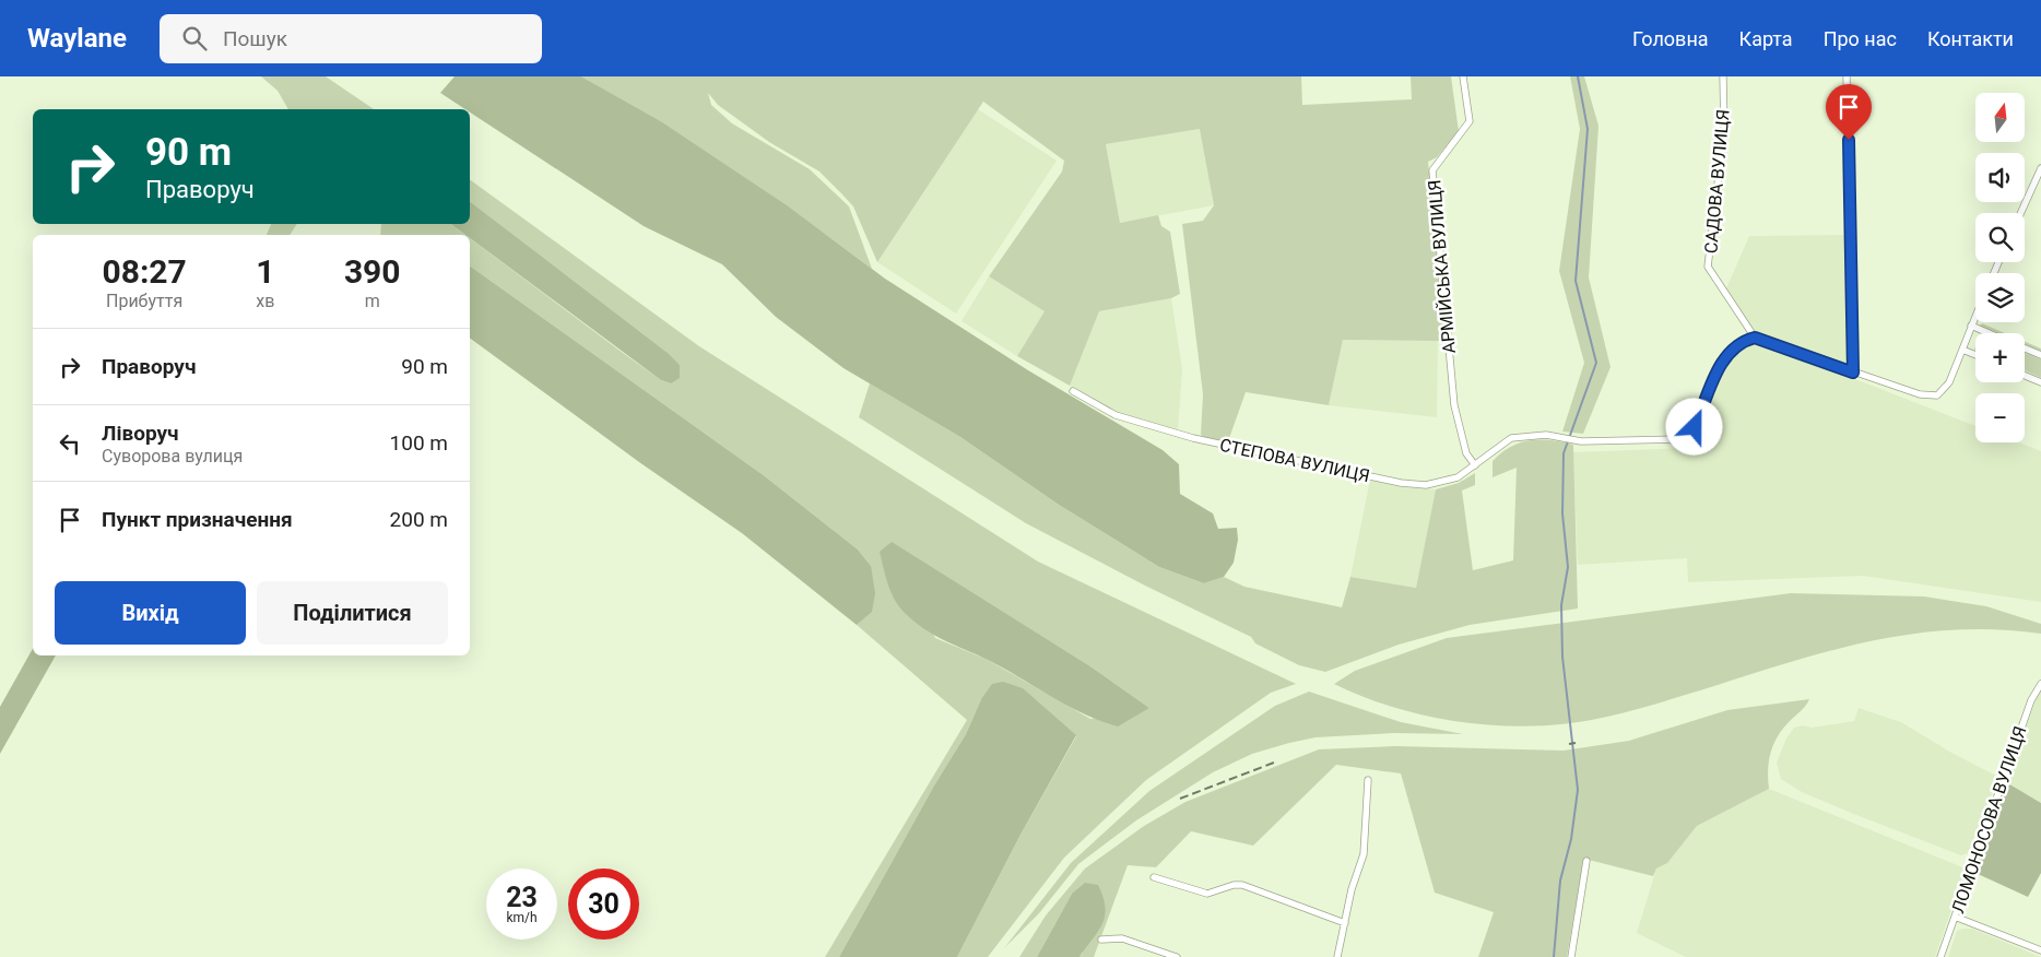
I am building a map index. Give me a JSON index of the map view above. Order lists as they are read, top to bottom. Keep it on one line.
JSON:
{"streets":{"street":["САДОВА ВУЛИЦЯ","АРМІЙСЬКА ВУЛИЦЯ","СТЕПОВА ВУЛИЦЯ","ЛОМОНОСОВА ВУЛИЦЯ"]},"crossings":[["САДОВА ВУЛИЦЯ","СТЕПОВА ВУЛИЦЯ"],["АРМІЙСЬКА ВУЛИЦЯ","СТЕПОВА ВУЛИЦЯ"]],"north":"top","page":{"header":"Waylane","search":"Пошук","nav":["Головна","Карта","Про нас","Контакти"],"map_buttons":["+","−"],"turn":["90 m","Праворуч"],"eta":["08:27","Прибуття","1","хв","390","m"],"list":[{"name":"Праворуч","value":"90 m"},{"name":"Ліворуч","note":"Суворова вулиця","value":"100 m"},{"name":"Пункт призначення","value":"200 m"}],"buttons":["Вихід","Поділитися"],"speed":"23 km/h","limit":"30"}}
